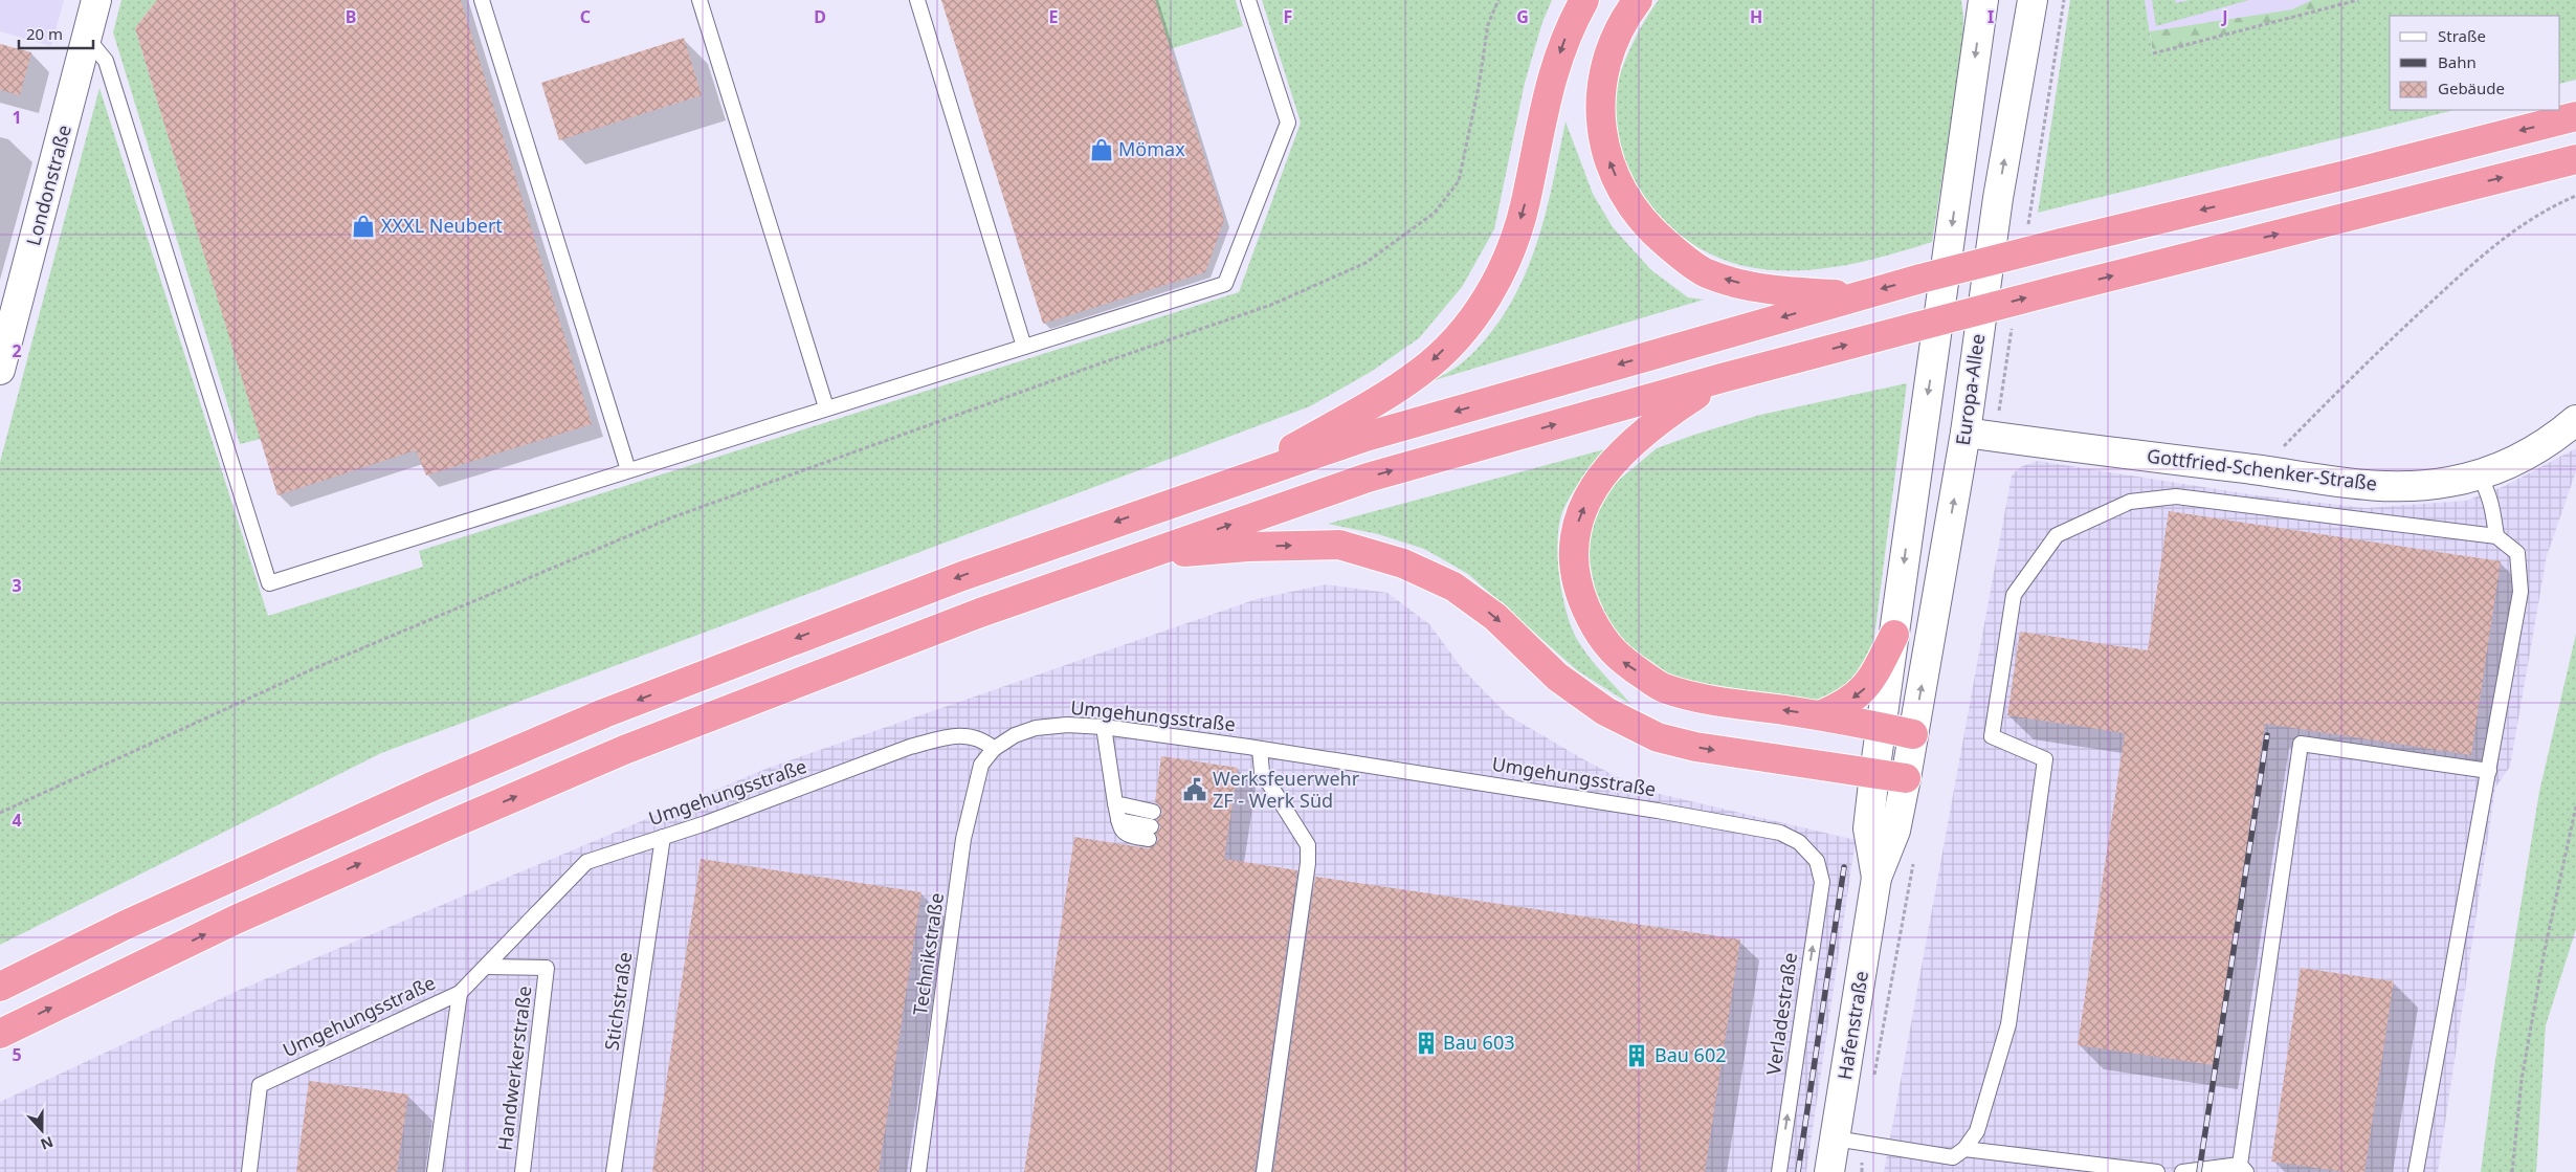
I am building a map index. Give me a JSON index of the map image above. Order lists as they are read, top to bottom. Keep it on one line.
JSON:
{"streets":{"street":["Londonstraße","Europa-Allee","Gottfried-Schenker-Straße","Hafenstraße"],"lane":["Umgehungsstraße","Technikstraße","Stichstraße","Verladestraße","Handwerkerstraße"]},"crossings":[["Europa-Allee","Gottfried-Schenker-Straße"],["Europa-Allee","Hafenstraße"],["Umgehungsstraße","Technikstraße"],["Umgehungsstraße","Stichstraße"],["Umgehungsstraße","Verladestraße"],["Umgehungsstraße","Handwerkerstraße"]],"one_way":["Verladestraße"],"places":{"shop":["Mömax","XXXL Neubert"],"public building":["Werksfeuerwehr ZF - Werk Süd"],"building":["Bau 603","Bau 602"]},"legend":["Straße","Bahn","Gebäude"],"scale_bar":"20 m","north":"bottom","grid":{"columns":["B","C","D","E","F","G","H","I","J"],"rows":["1","2","3","4","5"]}}
